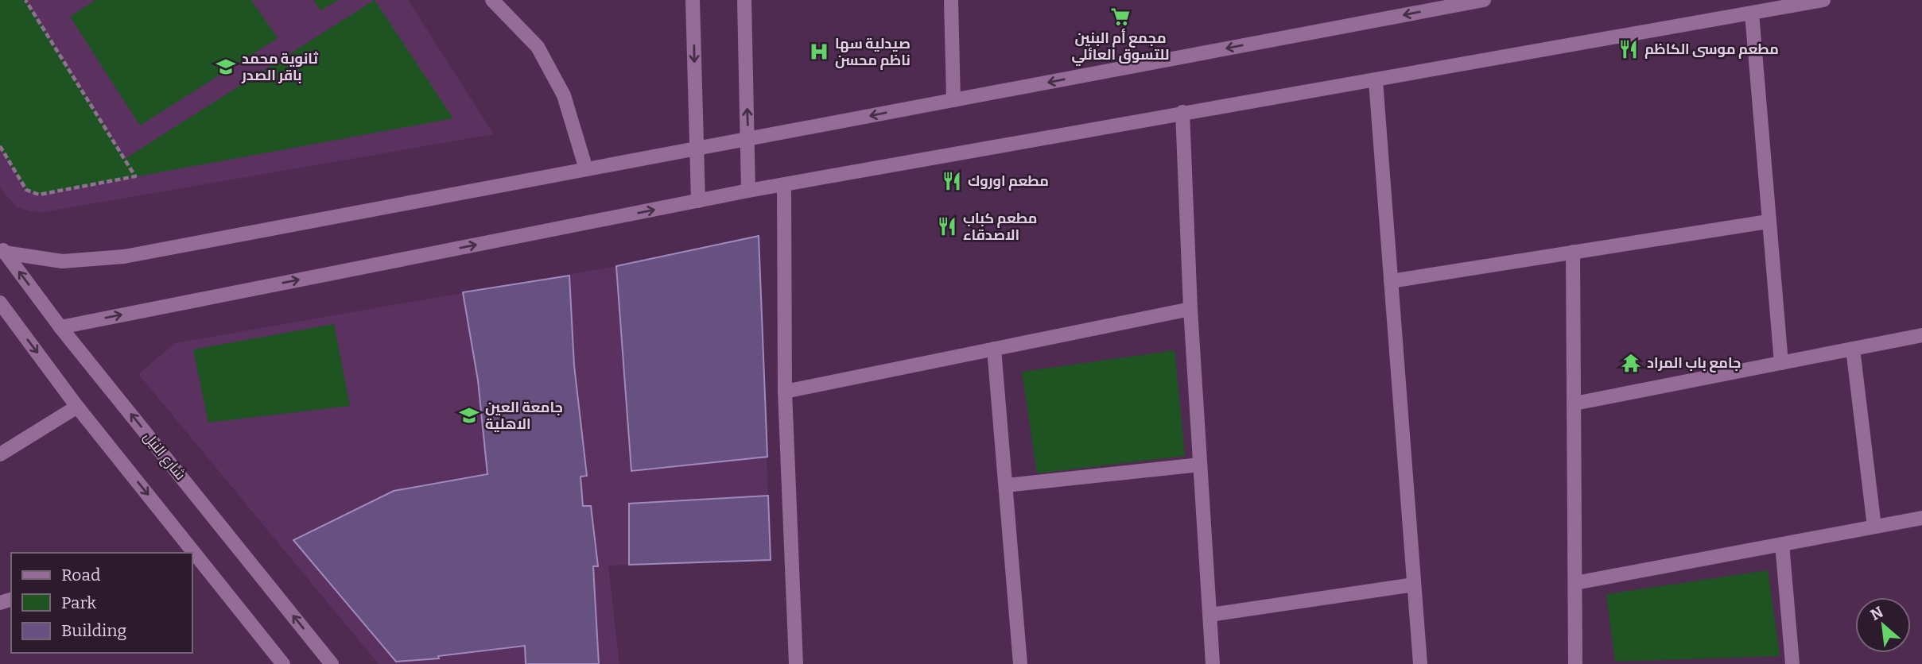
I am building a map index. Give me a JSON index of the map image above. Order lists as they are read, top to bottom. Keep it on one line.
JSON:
{"streets":{"street":["شارع النيل"]},"places":{"supermarket":["مجمع أم البنين للتسوق العائلي"],"restaurant":["مطعم موسى الكاظم","مطعم اوروك","مطعم كباب الاصدقاء"],"hospital":["صيدلية سها ناظم محسن"],"school or university":["ثانوية محمد باقر الصدر","جامعة العين الاهلية"],"temple":["جامع باب المراد"]},"legend":["Road","Park","Building"],"north":"top left"}
